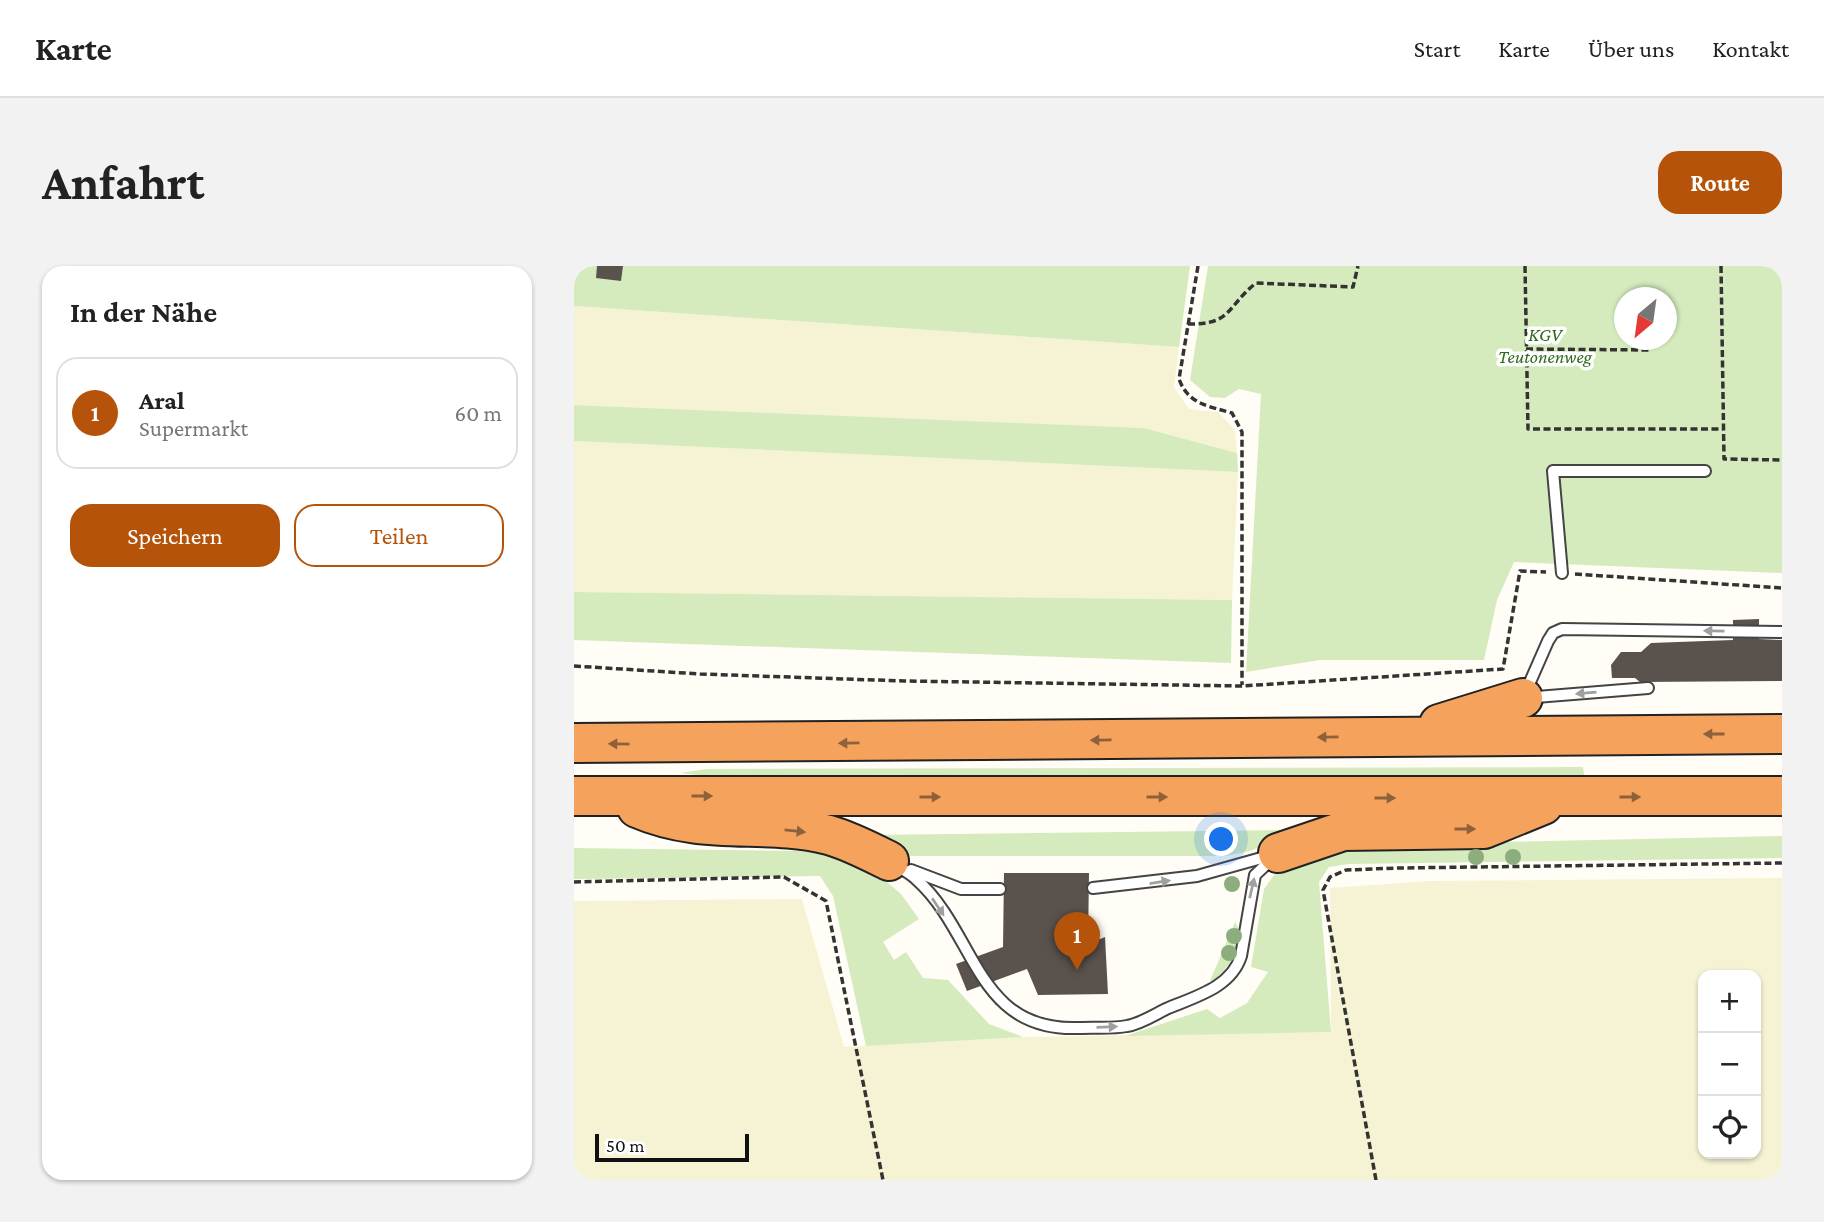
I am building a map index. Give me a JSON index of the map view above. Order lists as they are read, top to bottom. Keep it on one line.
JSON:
{"parks":["KGV Teutonenweg"],"scale_bar":"50 m","north":"bottom left","page":{"header":"Karte","nav":["Start","Karte","Über uns","Kontakt"],"buttons":["Route",["Speichern","Teilen"]],"title":"Anfahrt","heading":"In der Nähe","list":[{"mark":"1","name":"Aral","note":"Supermarkt","value":"60 m"}],"pins":"1","map_buttons":["+","−"],"scale":"50 m"}}
